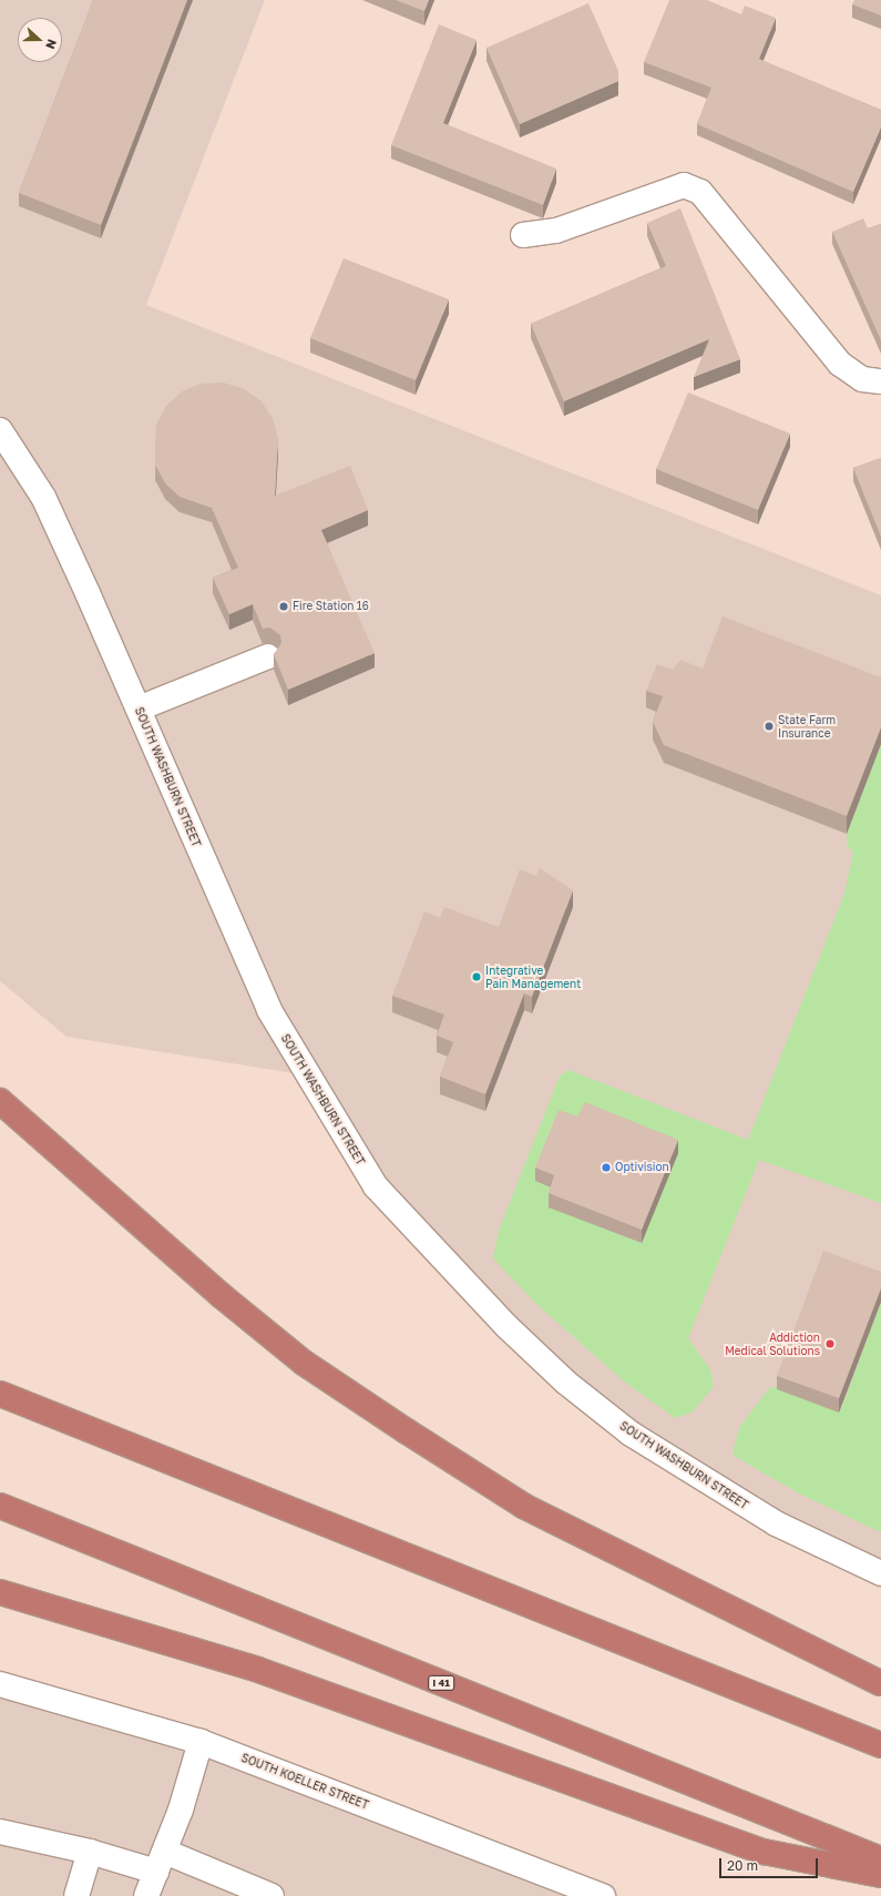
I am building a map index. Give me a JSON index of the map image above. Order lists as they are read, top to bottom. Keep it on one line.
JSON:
{"streets":{"highway":["I 41"],"street":["SOUTH WASHBURN STREET","SOUTH KOELLER STREET"]},"places":["Fire Station 16","State Farm Insurance","Integrative Pain Management","Optivision","Addiction Medical Solutions"],"scale_bar":"20 m","north":"right"}
